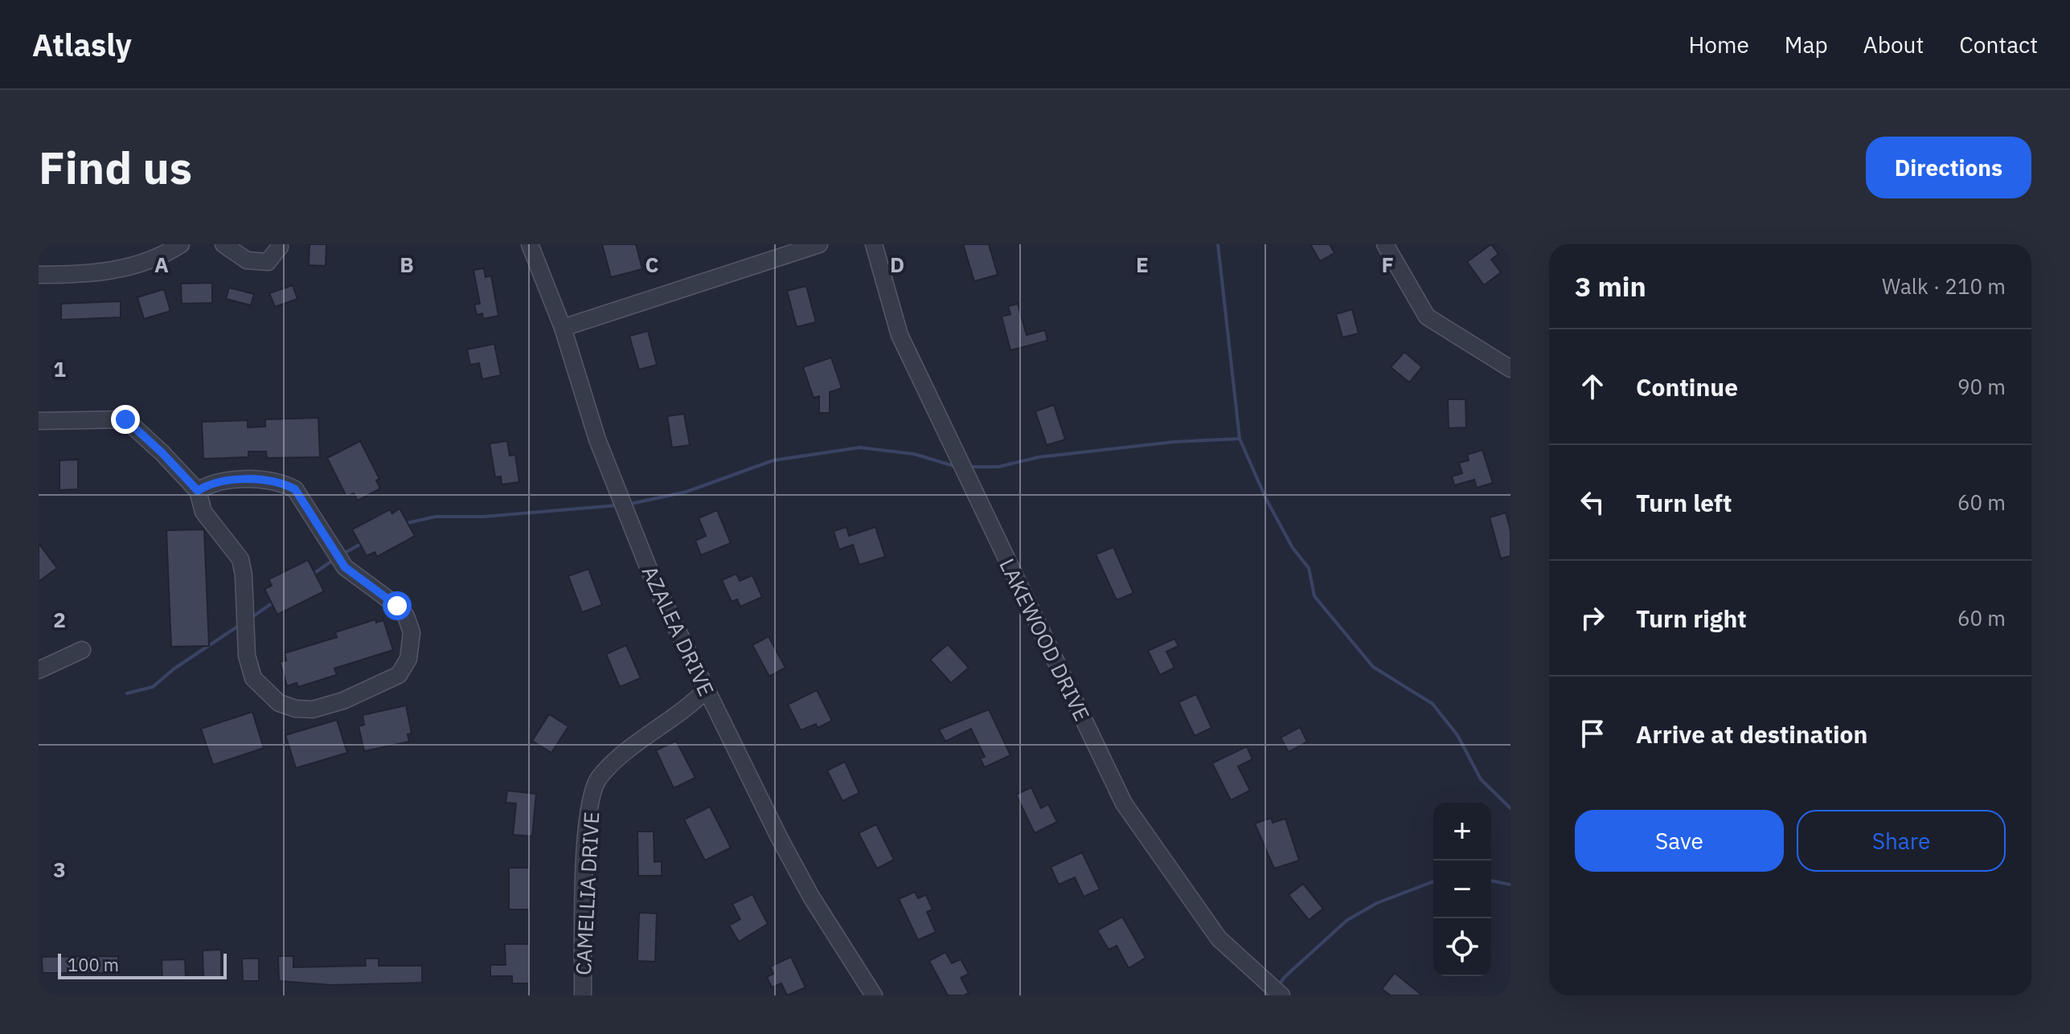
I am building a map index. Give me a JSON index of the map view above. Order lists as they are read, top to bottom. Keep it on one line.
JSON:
{"streets":{"street":["AZALEA DRIVE","LAKEWOOD DRIVE","CAMELLIA DRIVE"]},"crossings":[["AZALEA DRIVE","CAMELLIA DRIVE"]],"scale_bar":"100 m","page":{"header":"Atlasly","nav":["Home","Map","About","Contact"],"buttons":["Directions",["Save","Share"]],"title":"Find us","heading":["3 min","Walk · 210 m"],"list":[["Continue","90 m"],["Turn left","60 m"],["Turn right","60 m"],"Arrive at destination"],"map_buttons":["+","−"],"scale":"100 m"},"grid":{"columns":["A","B","C","D","E","F"],"rows":["1","2","3"]}}
